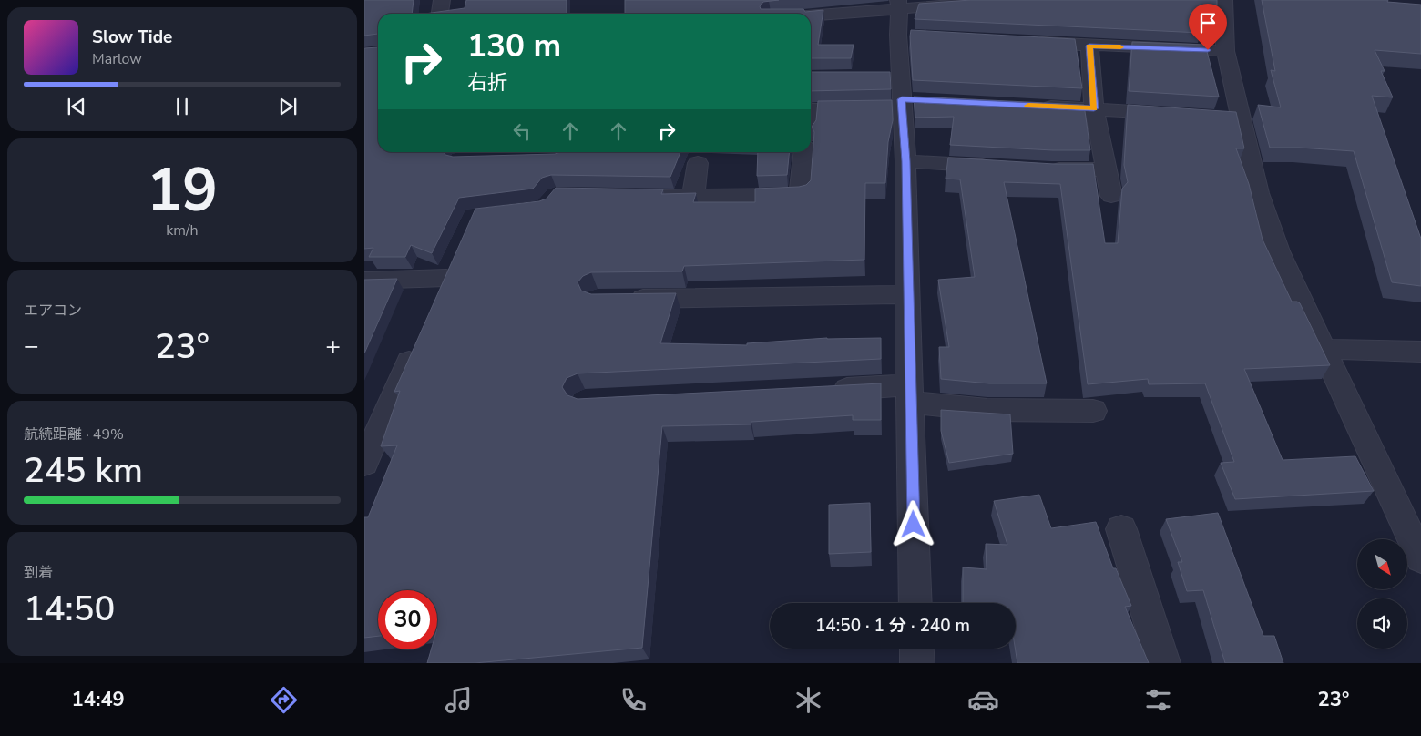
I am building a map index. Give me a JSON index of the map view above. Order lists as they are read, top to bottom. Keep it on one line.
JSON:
{"north":"bottom right","page":{"turn":["130 m","右折"],"song":["Slow Tide","Marlow"],"tile":[["19","km/h"],"エアコン",["航続距離 · 49%","245 km"],["到着","14:50"]],"heat":["−","23°","+"],"limit":"30","trip":"14:50 · 1 分 · 240 m","tabs":["14:49","23°"]}}
